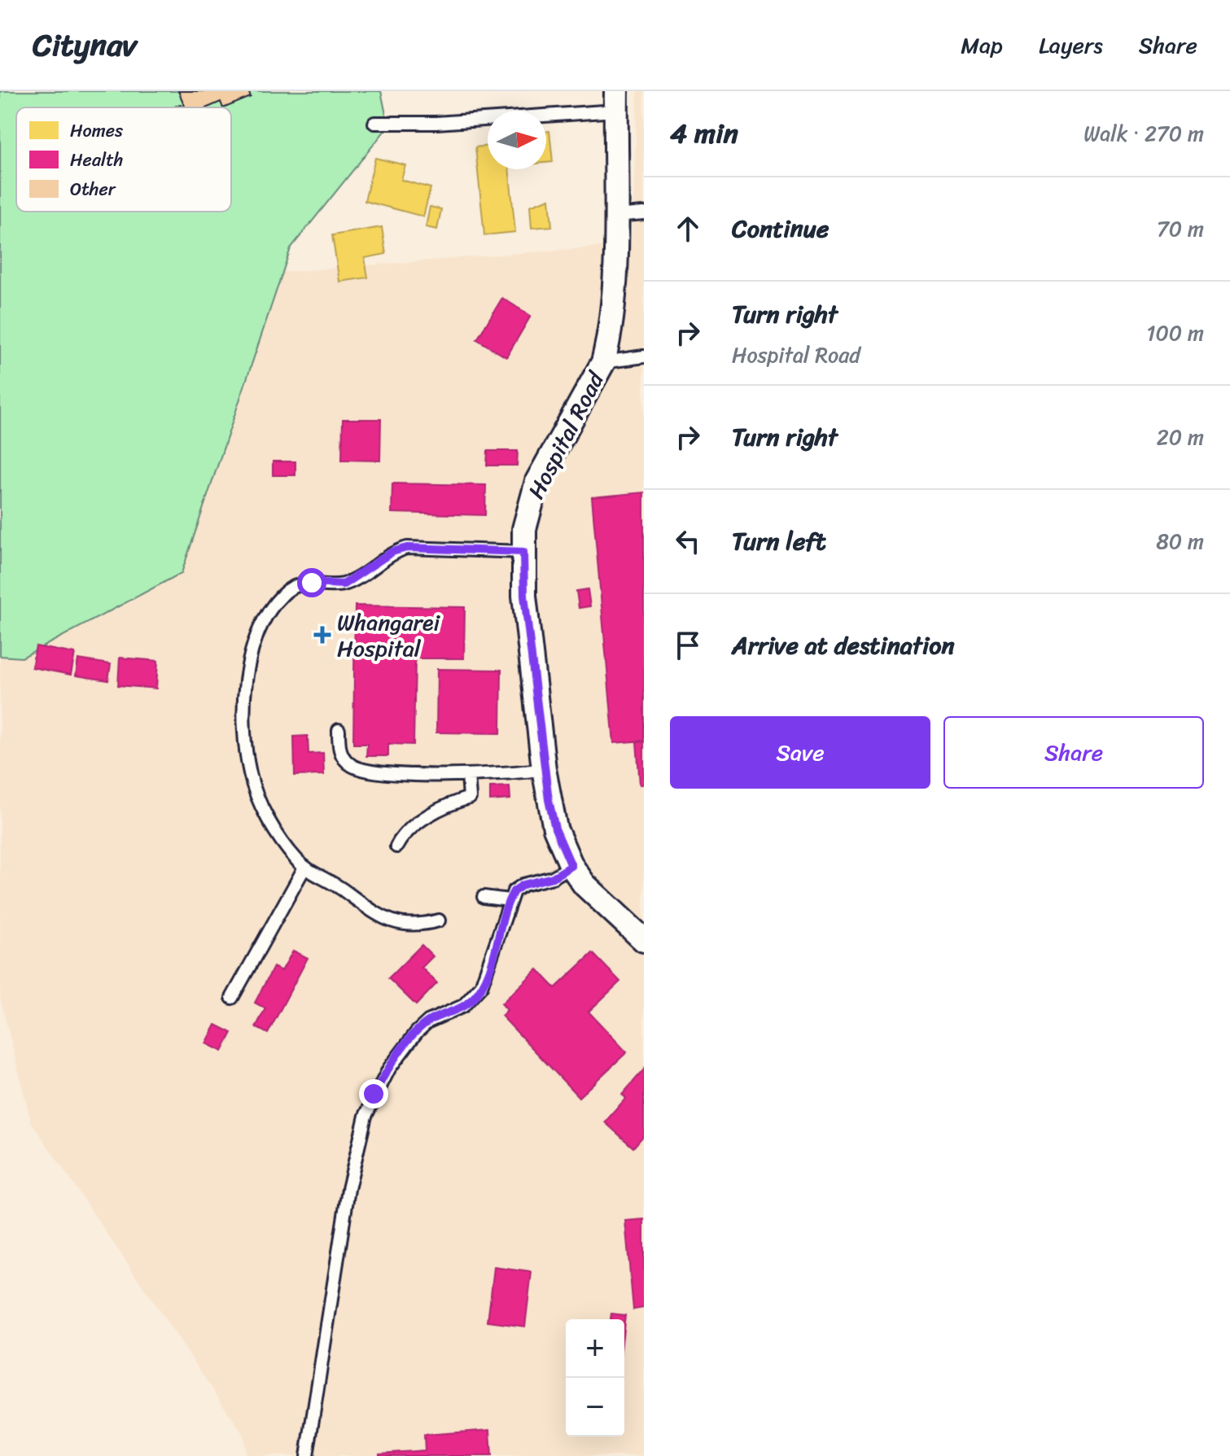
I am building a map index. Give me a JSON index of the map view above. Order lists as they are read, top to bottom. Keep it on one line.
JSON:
{"streets":{"street":["Hospital Road"]},"places":{"health":["Whangarei Hospital"]},"legend":["Homes","Health","Other"],"north":"right","page":{"header":"Citynav","nav":["Map","Layers","Share"],"heading":["4 min","Walk · 270 m"],"list":[["Continue","70 m"],["Turn right","Hospital Road","100 m"],["Turn right","20 m"],["Turn left","80 m"],"Arrive at destination"],"buttons":["Save","Share"],"map_buttons":["+","−"]}}
